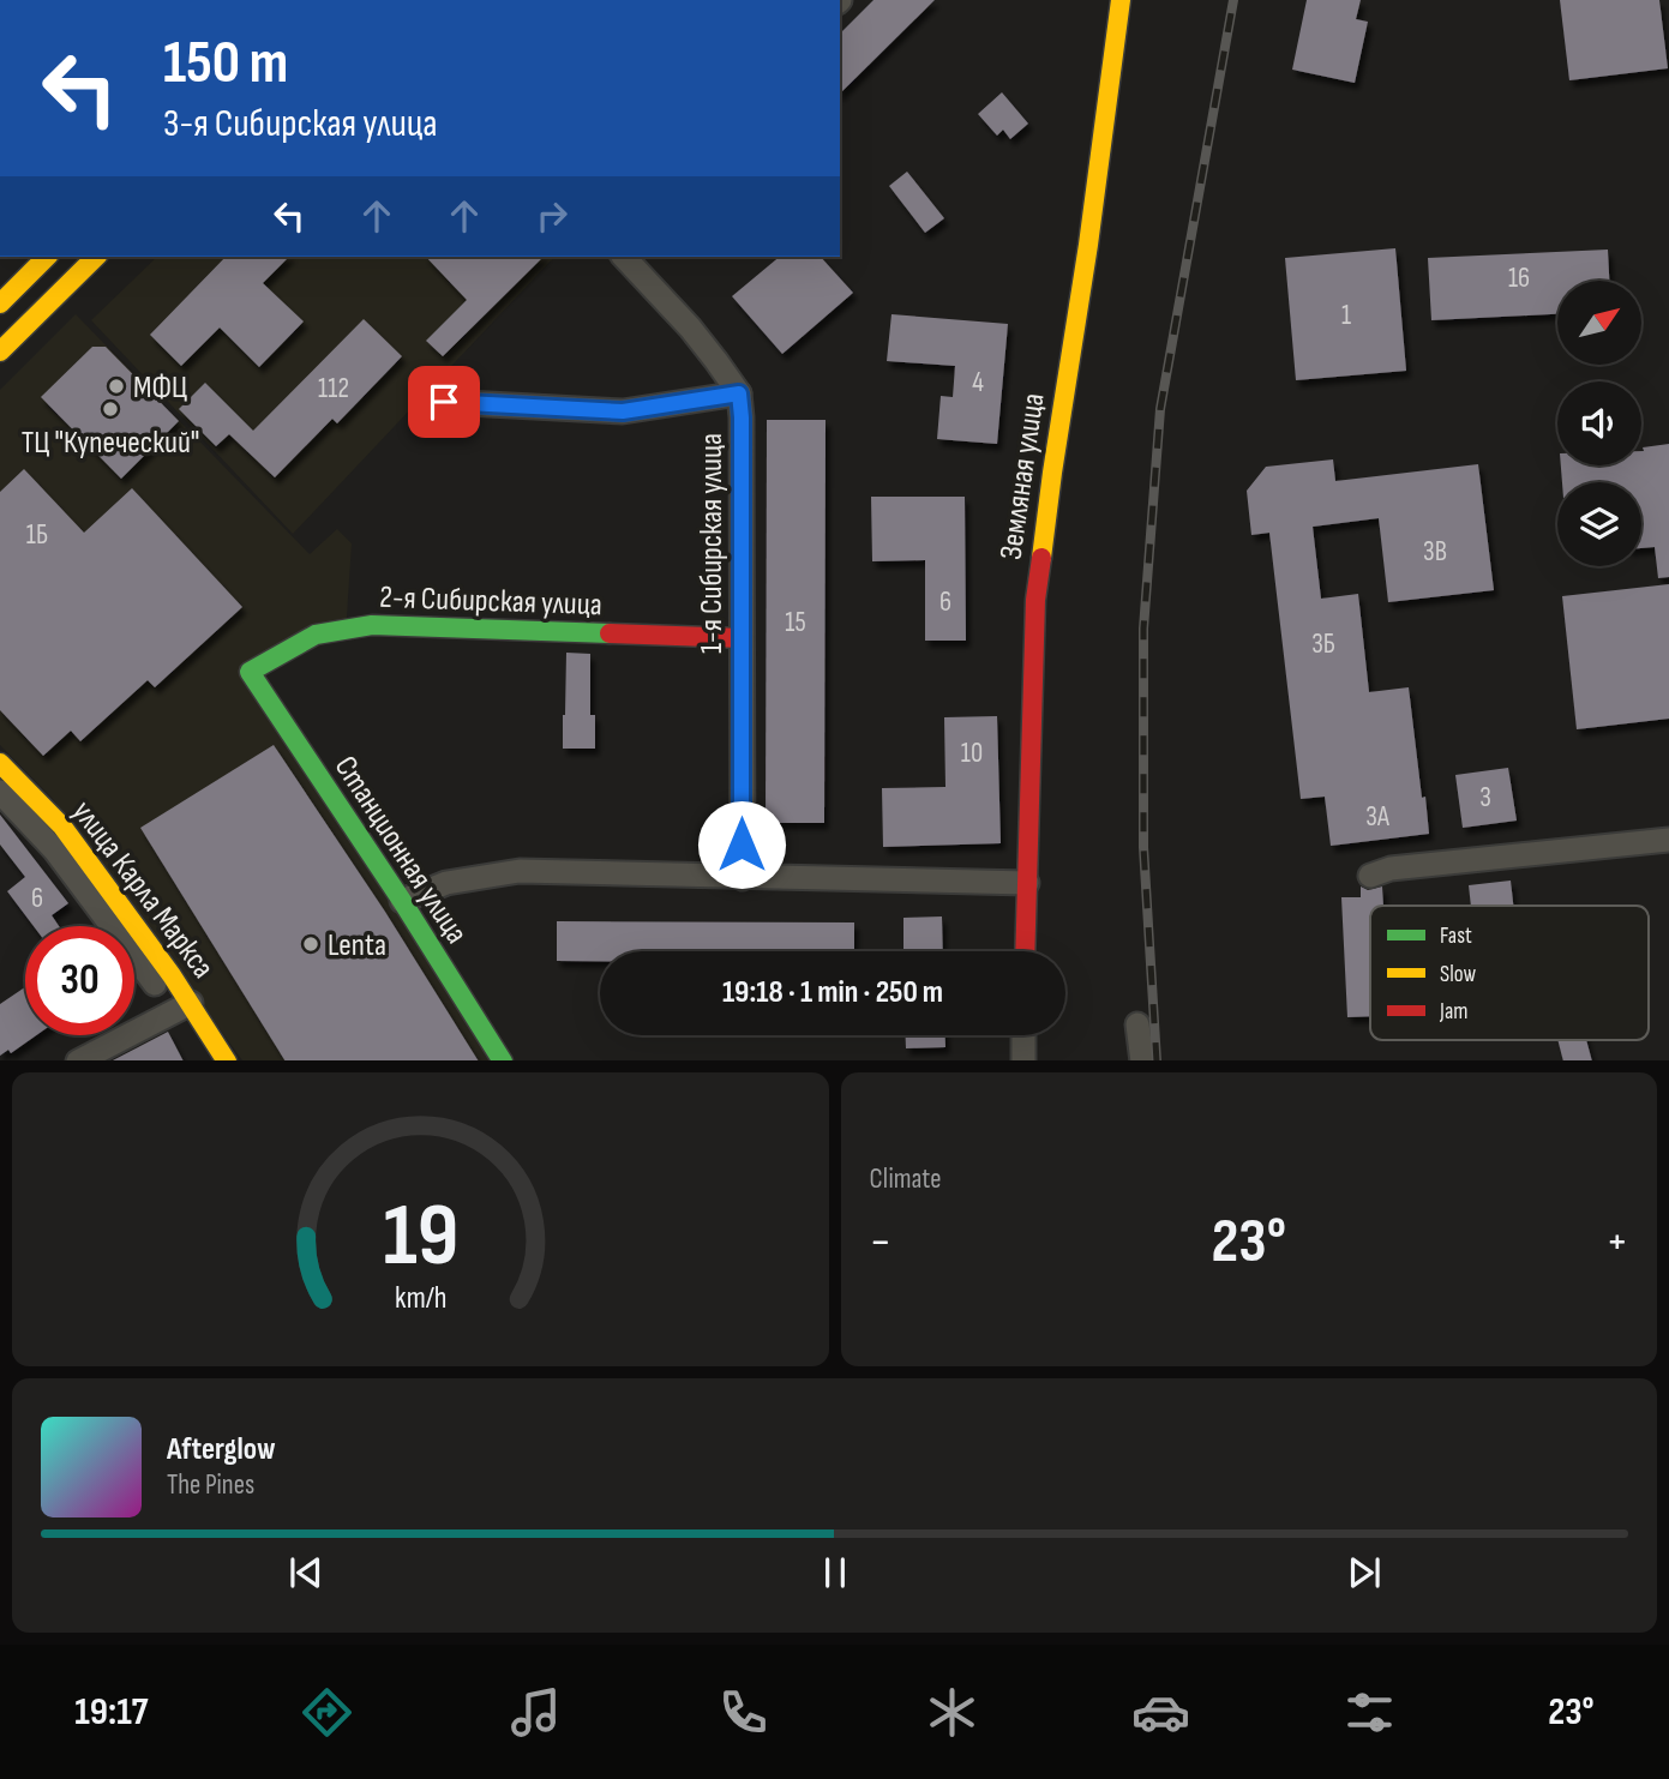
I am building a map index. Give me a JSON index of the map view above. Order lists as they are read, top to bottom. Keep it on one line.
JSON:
{"streets":{"main road":["Земляная улица","2-я Сибирская улица","Станционная улица","улица Карла Маркса"],"street":["1-я Сибирская улица"]},"crossings":[["1-я Сибирская улица","2-я Сибирская улица"],["2-я Сибирская улица","Станционная улица"]],"places":["МФЦ","ТЦ \"Купеческий\"","Lenta"],"house_numbers":["16","1","4","112","1Б","3В","6","15","3Б","10","3","3А","6"],"legend":["Fast","Slow","Jam"],"north":"top right","page":{"turn":["150 m","3-я Сибирская улица"],"limit":"30","trip":"19:18 · 1 min · 250 m","tile":"Climate","heat":["−","23°","+"],"song":["Afterglow","The Pines"],"tabs":["19:17","23°"],"gauge":["19","km/h"]}}
